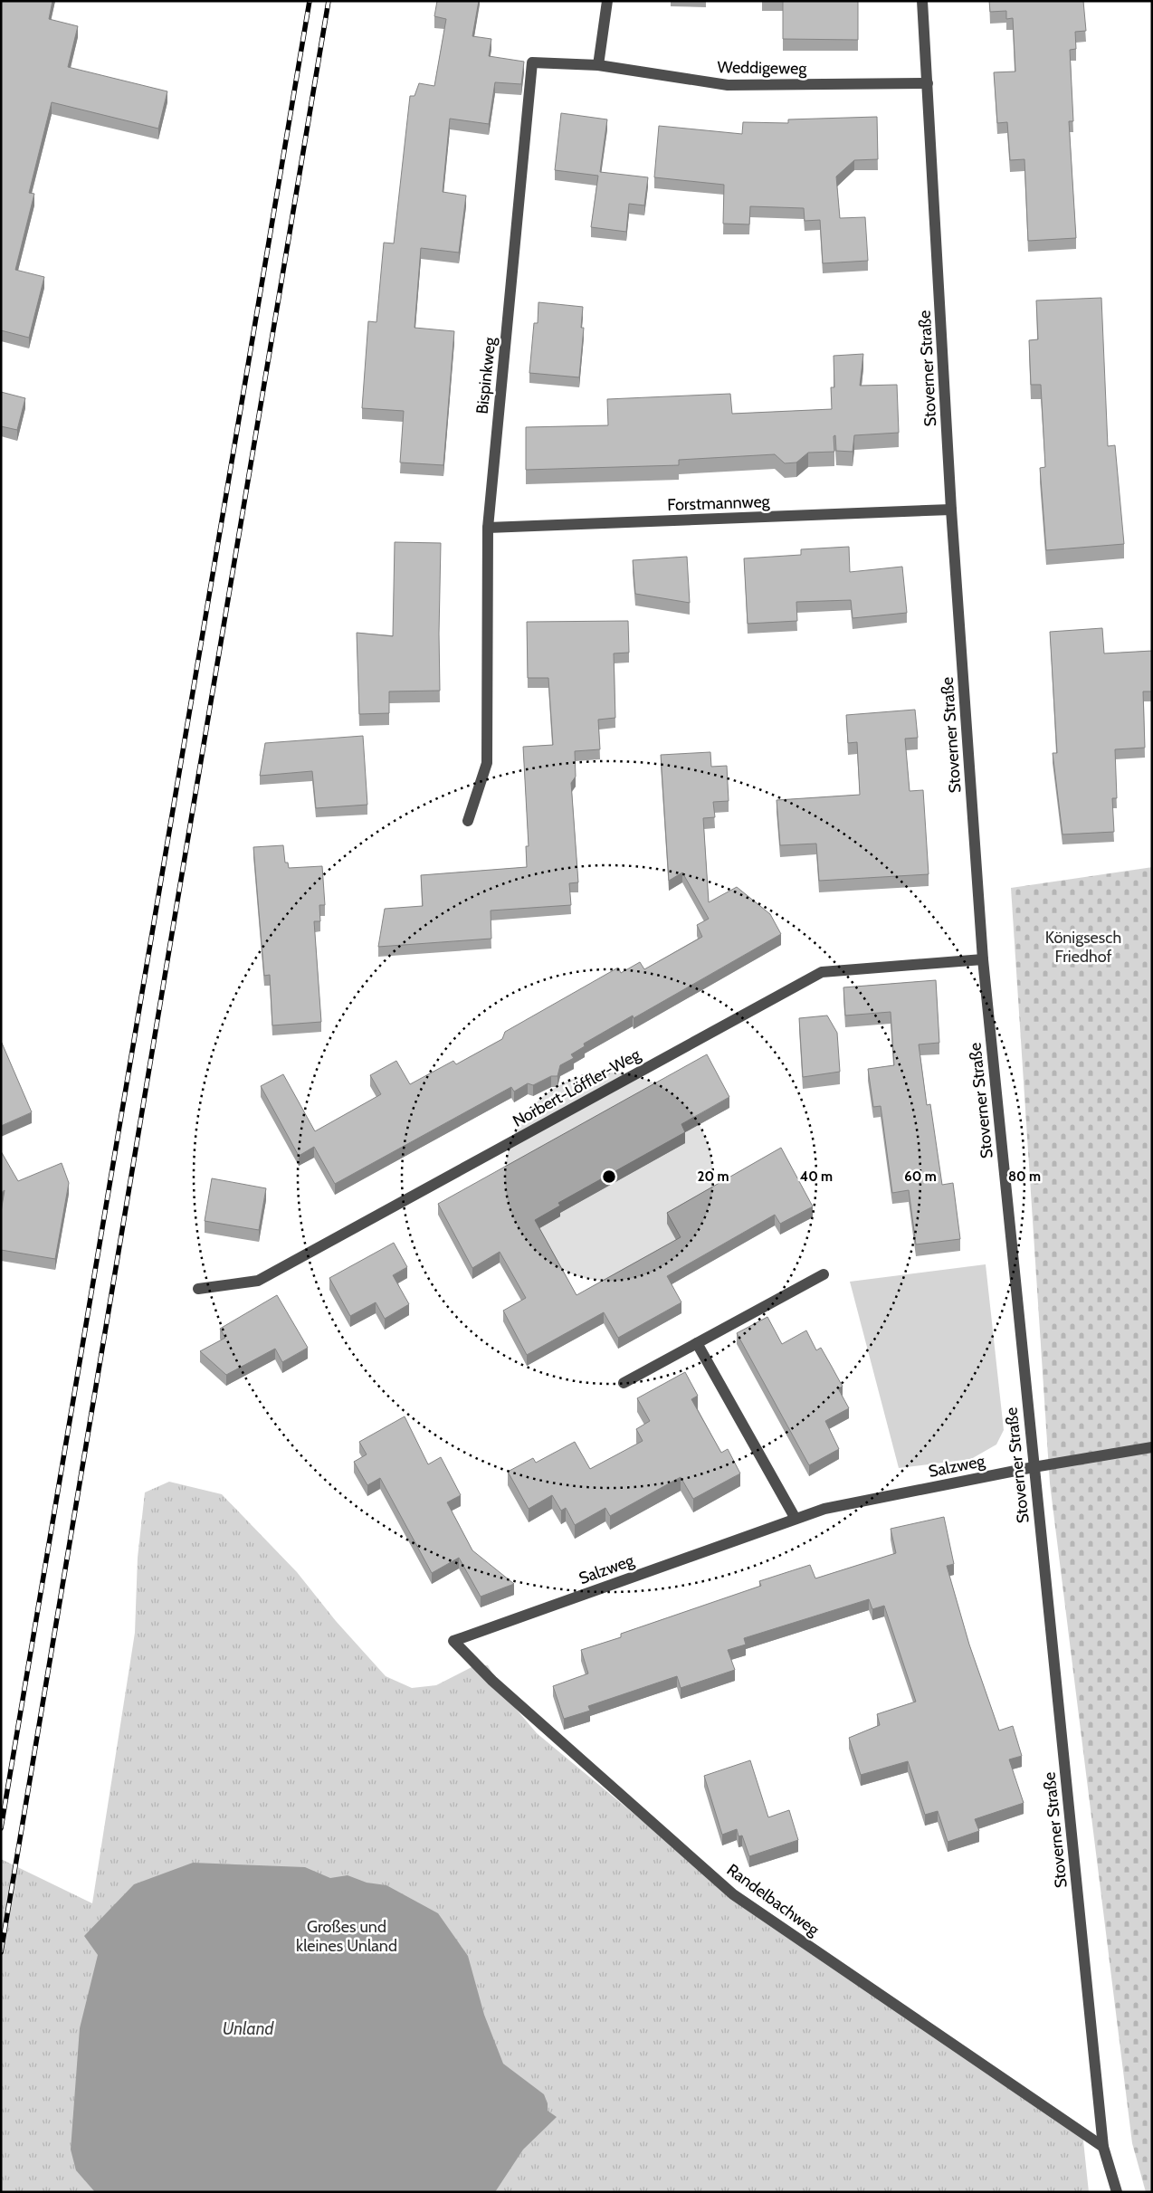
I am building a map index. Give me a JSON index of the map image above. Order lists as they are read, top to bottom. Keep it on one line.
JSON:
{"streets":{"street":["Weddigeweg","Stoverner Straße","Bispinkweg","Forstmannweg","Norbert-Löffler-Weg","Salzweg","Randelbachweg"]},"crossings":[["Weddigeweg","Stoverner Straße"],["Weddigeweg","Bispinkweg"],["Stoverner Straße","Forstmannweg"],["Stoverner Straße","Norbert-Löffler-Weg"],["Stoverner Straße","Salzweg"],["Stoverner Straße","Randelbachweg"],["Bispinkweg","Forstmannweg"],["Salzweg","Randelbachweg"]],"water":["Unland"],"parks":["Königsesch Friedhof","Großes und kleines Unland"],"rings":["20 m","40 m","60 m","80 m"]}
